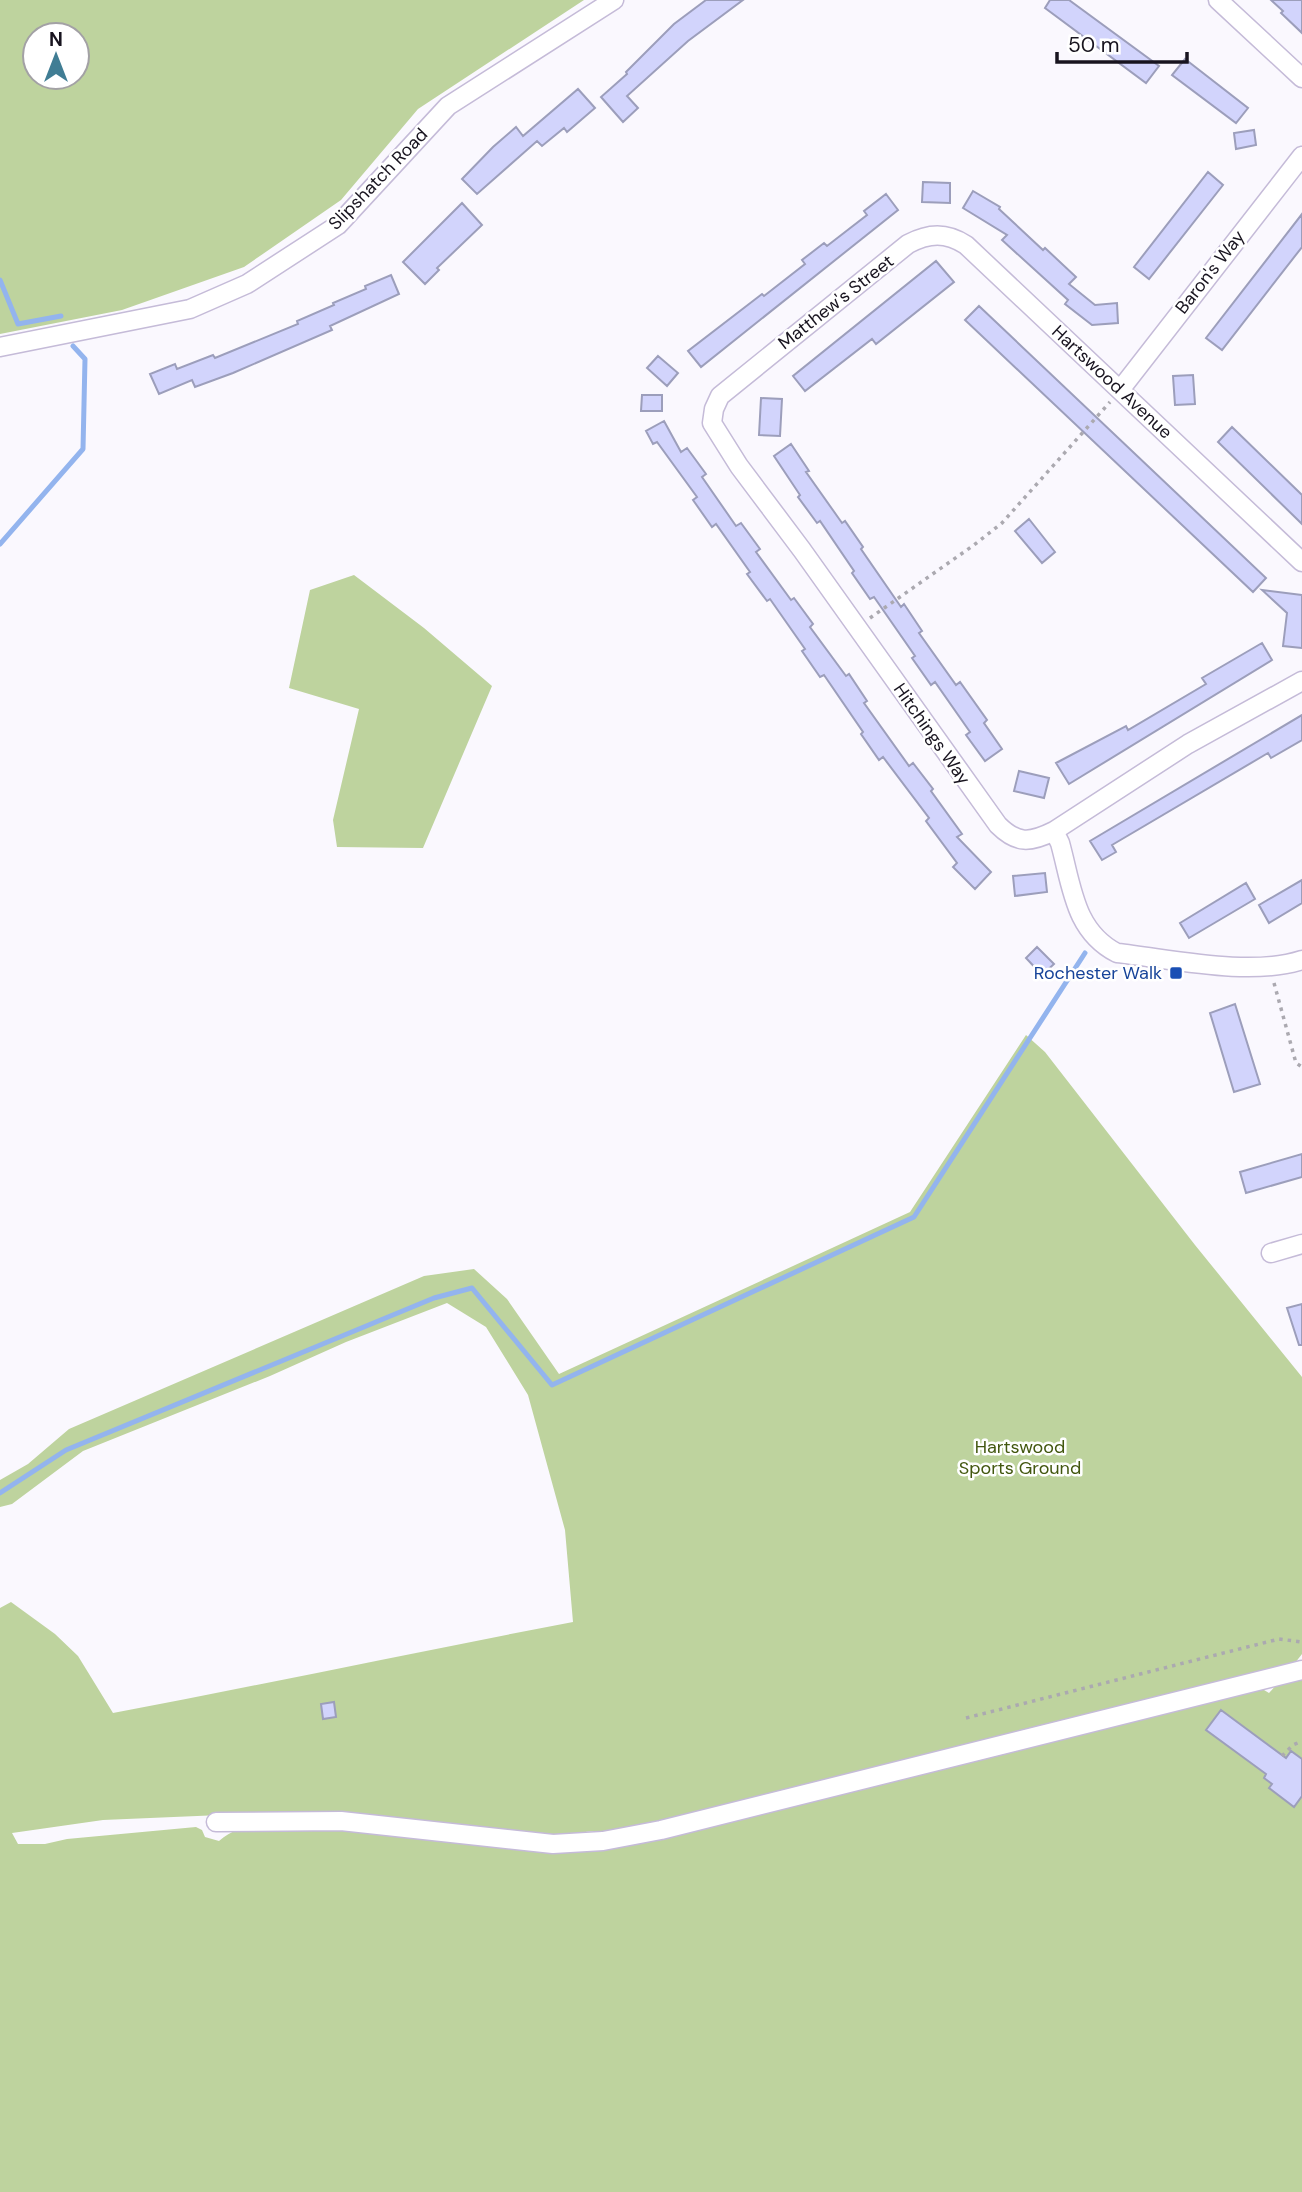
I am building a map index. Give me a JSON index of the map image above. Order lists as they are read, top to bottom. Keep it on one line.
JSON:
{"streets":{"street":["Slipshatch Road","Baron's Way","Matthew's Street","Hartswood Avenue","Hitchings Way"]},"crossings":[["Baron's Way","Hartswood Avenue"],["Matthew's Street","Hartswood Avenue"],["Matthew's Street","Hitchings Way"]],"parks":["Hartswood Sports Ground"],"places":{"transit":["Rochester Walk"]},"scale_bar":"50 m","north":"top"}
